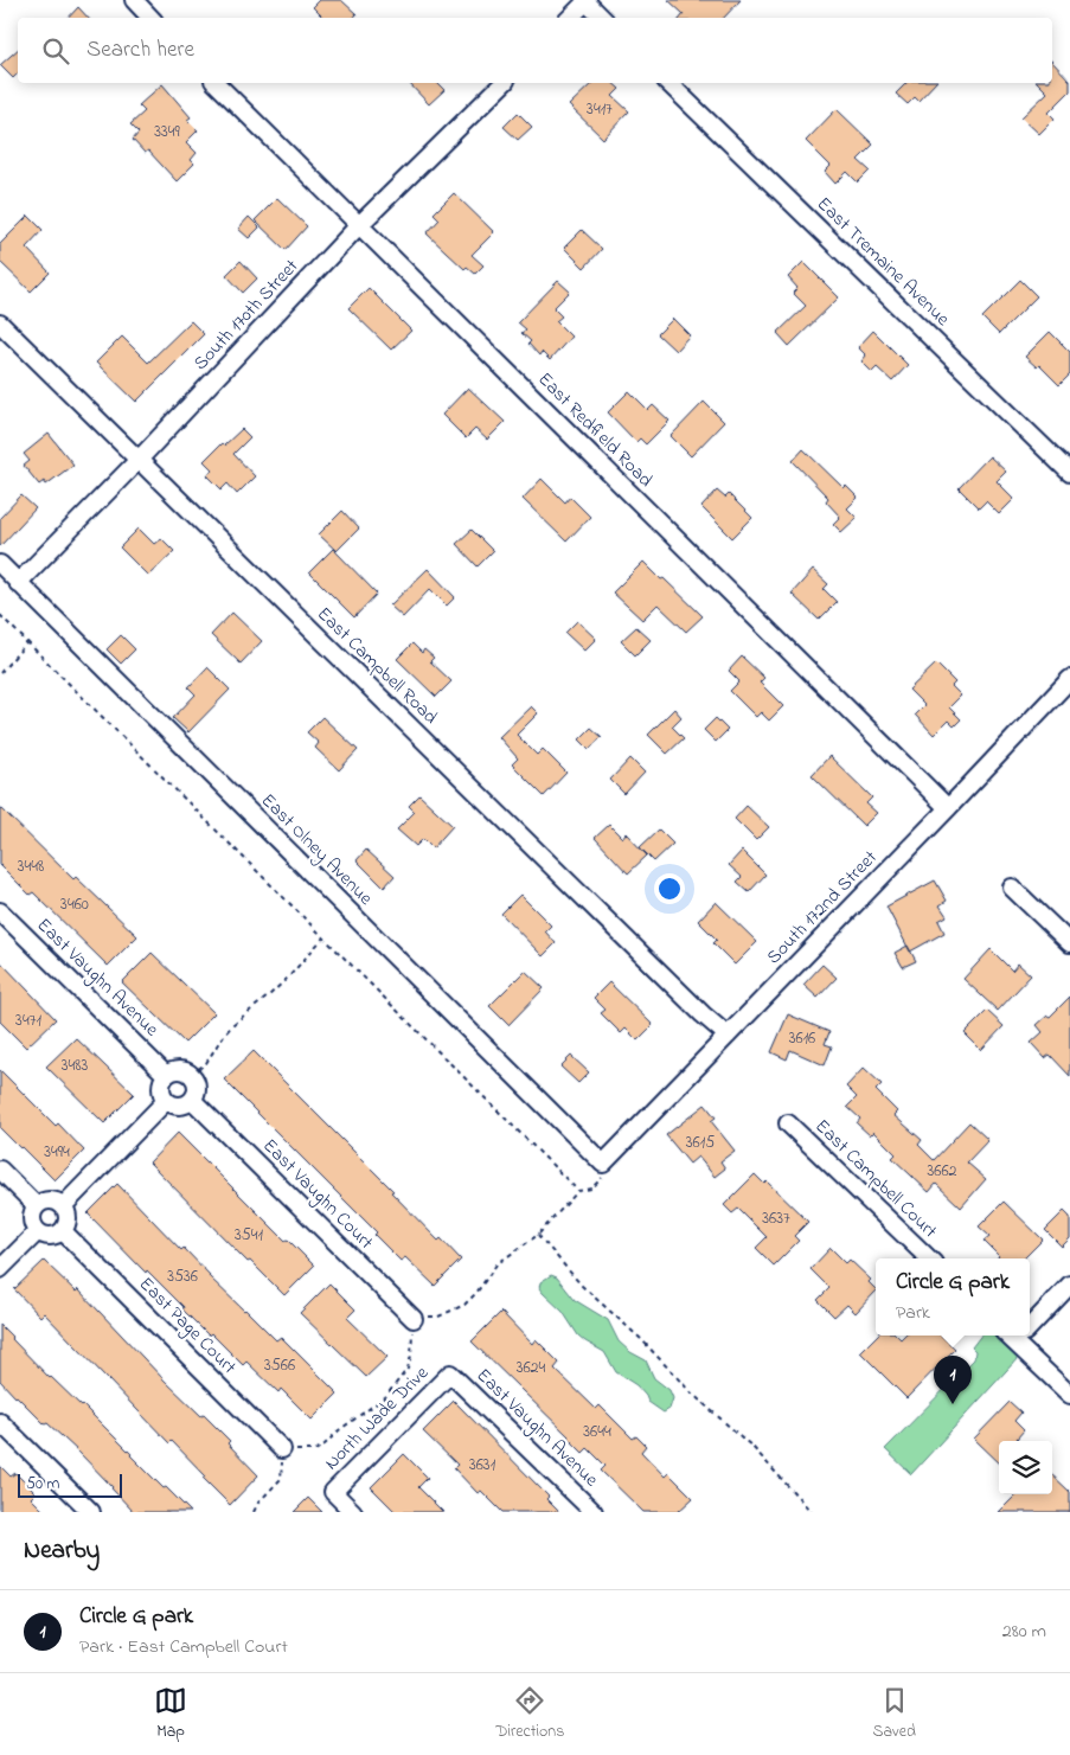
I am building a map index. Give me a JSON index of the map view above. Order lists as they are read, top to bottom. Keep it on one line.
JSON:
{"streets":{"street":["East Tremaine Avenue","South 170th Street","East Redfield Road","East Campbell Road","East Olney Avenue","South 172nd Street","East Vaughn Avenue","East Campbell Court","East Vaughn Court","East Page Court","North Wade Drive"]},"crossings":[["South 170th Street","East Redfield Road"],["South 170th Street","East Campbell Road"],["South 170th Street","East Olney Avenue"],["East Redfield Road","South 172nd Street"],["East Campbell Road","South 172nd Street"],["East Olney Avenue","South 172nd Street"],["East Vaughn Avenue","East Vaughn Court"],["East Vaughn Avenue","North Wade Drive"]],"house_numbers":["3417","3349","3448","3460","3471","3616","3483","3615","3494","3662","3637","3541","3536","3566","3624","3644","3631"],"scale_bar":"50 m","page":{"search":"Search here","popup":["Circle G park","Park"],"pins":"1","scale":"50 m","heading":"Nearby","list":[{"mark":"1","name":"Circle G park","note":"Park · East Campbell Court","value":"280 m"}],"nav":["Map","Directions","Saved"]}}
